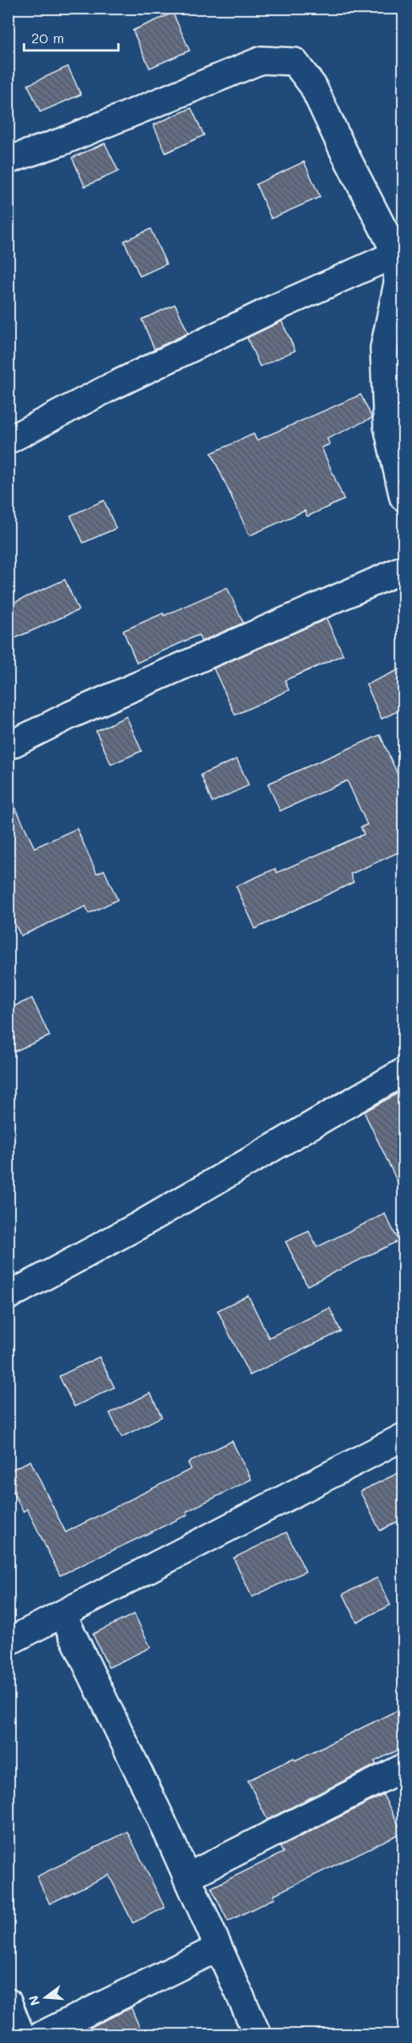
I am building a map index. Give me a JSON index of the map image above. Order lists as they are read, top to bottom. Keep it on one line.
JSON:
{"scale_bar":"20 m","north":"left"}
